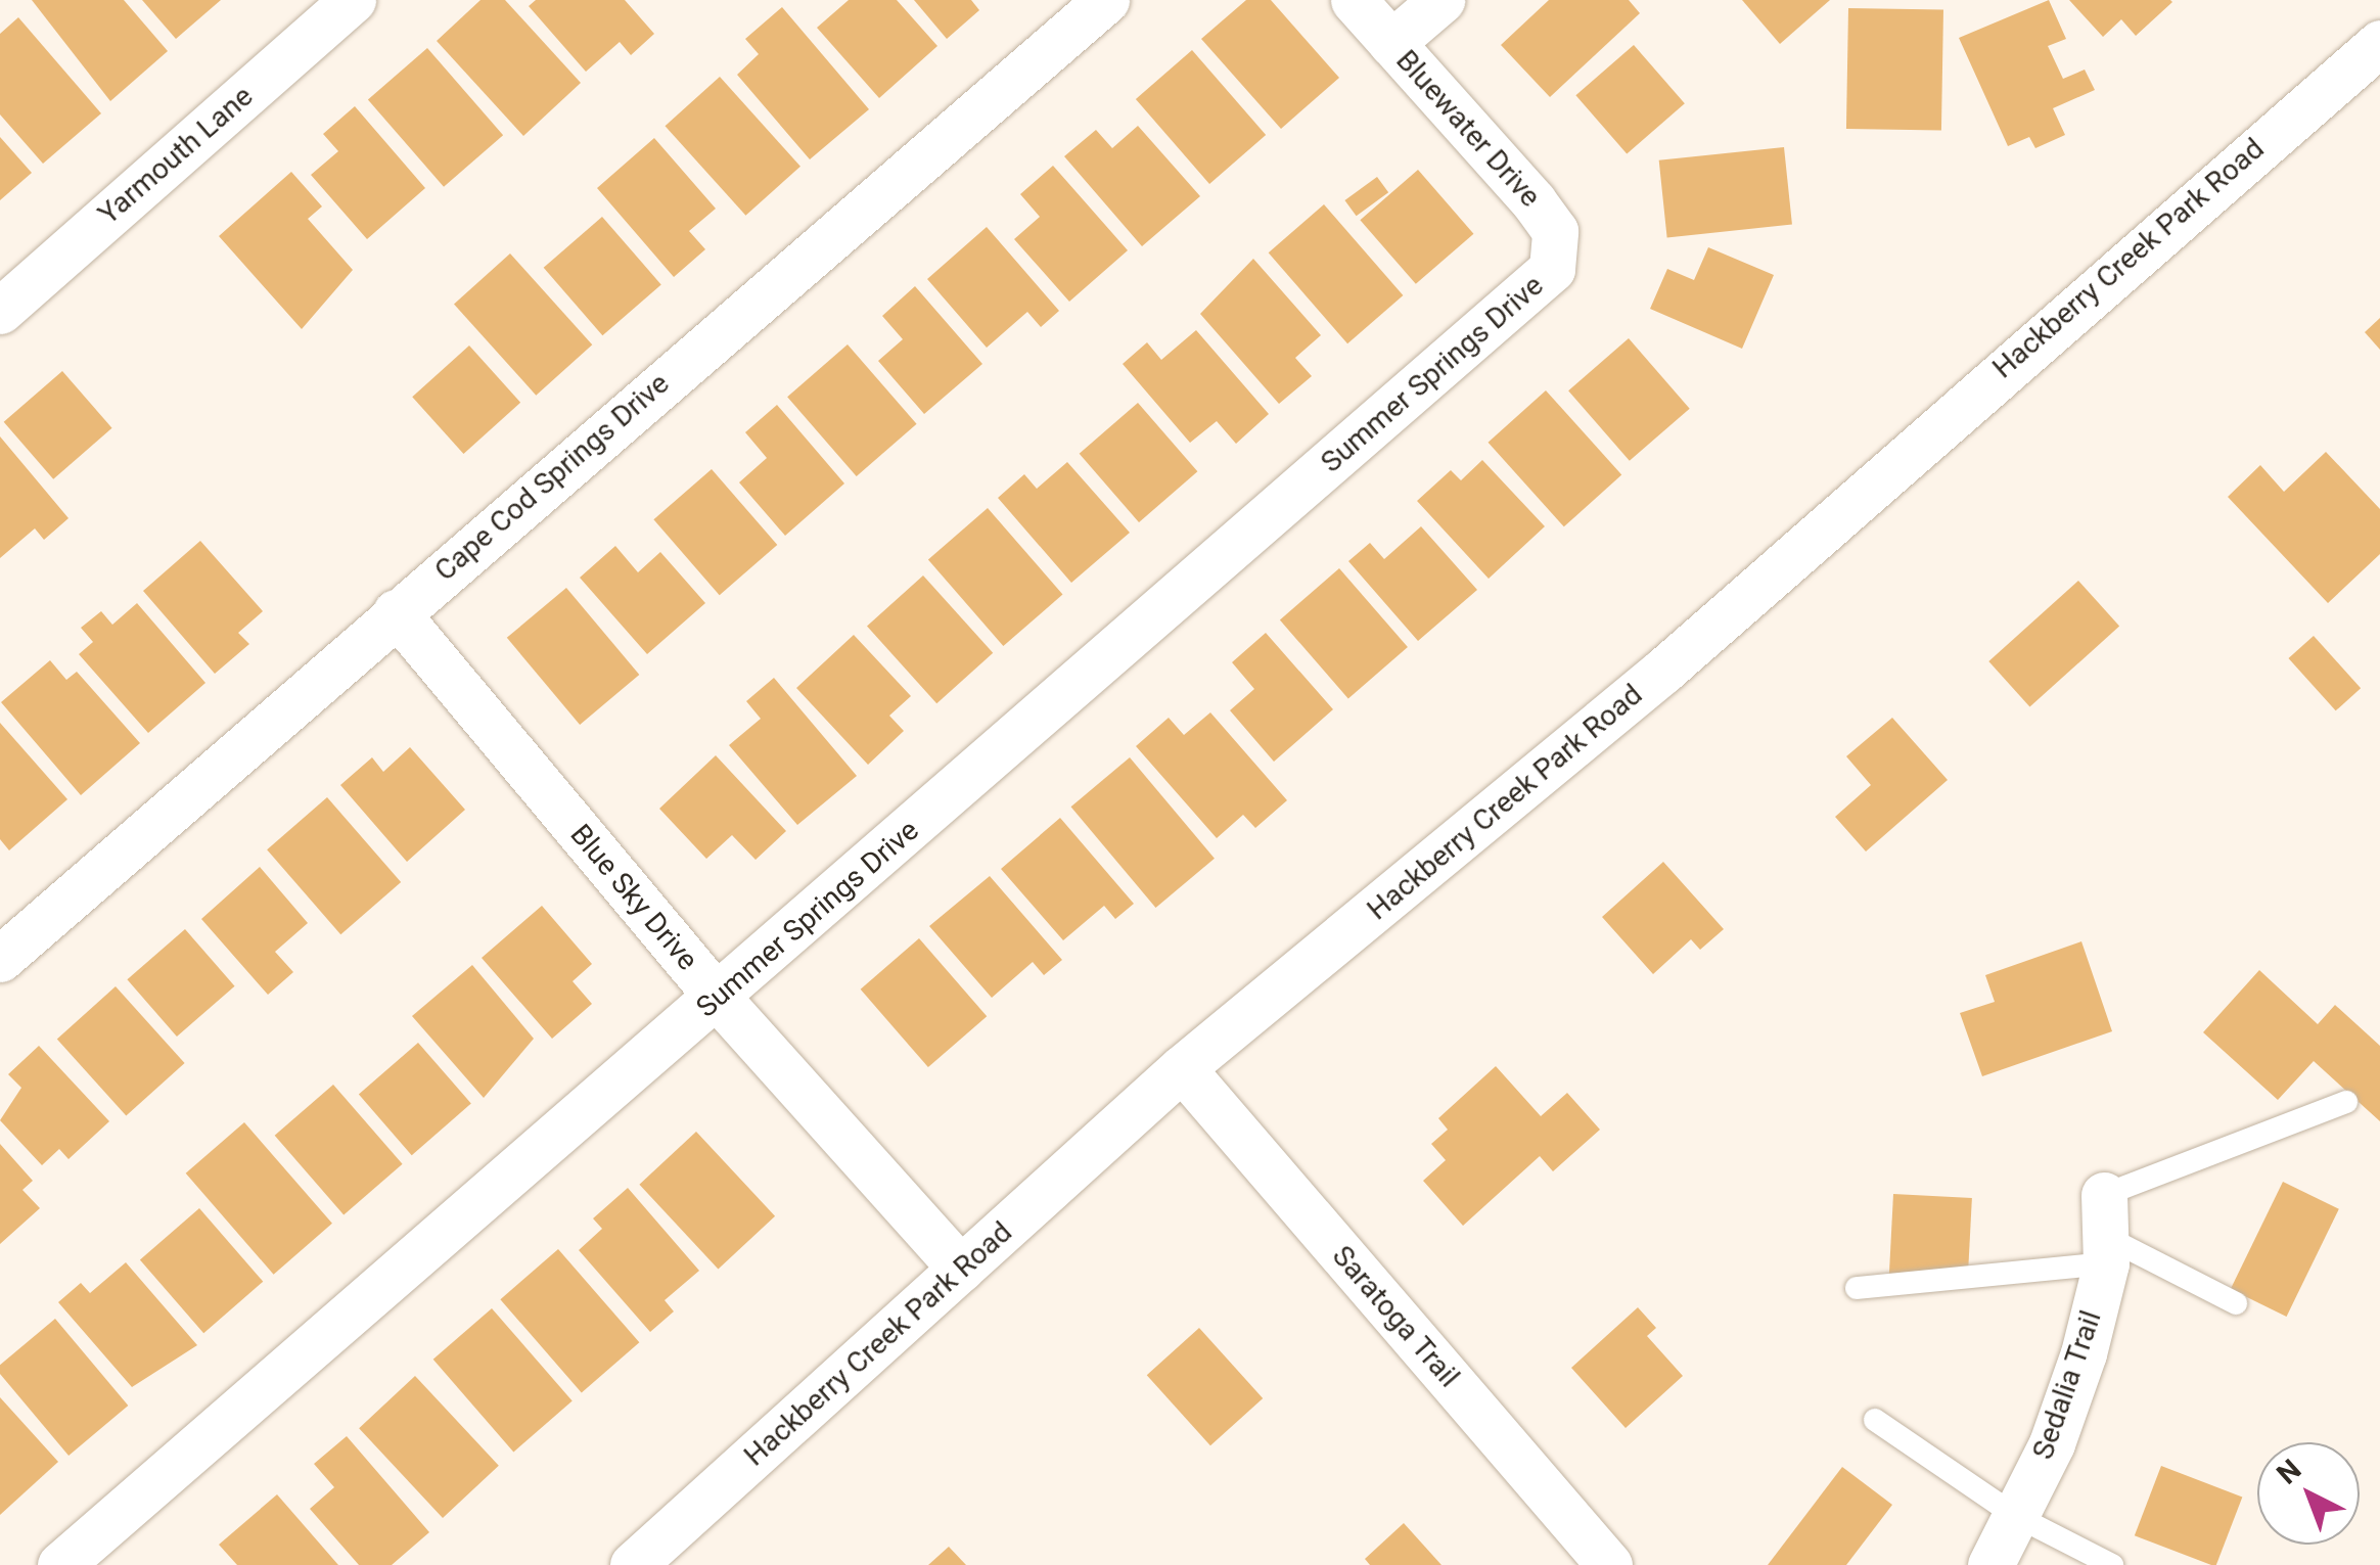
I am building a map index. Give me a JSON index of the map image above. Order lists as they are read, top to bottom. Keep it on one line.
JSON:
{"streets":{"street":["Bluewater Drive","Yarmouth Lane","Hackberry Creek Park Road","Summer Springs Drive","Cape Cod Springs Drive","Blue Sky Drive","Saratoga Trail","Sedalia Trail"]},"crossings":[["Bluewater Drive","Summer Springs Drive"],["Hackberry Creek Park Road","Blue Sky Drive"],["Hackberry Creek Park Road","Saratoga Trail"],["Summer Springs Drive","Blue Sky Drive"],["Cape Cod Springs Drive","Blue Sky Drive"]],"north":"top left"}
